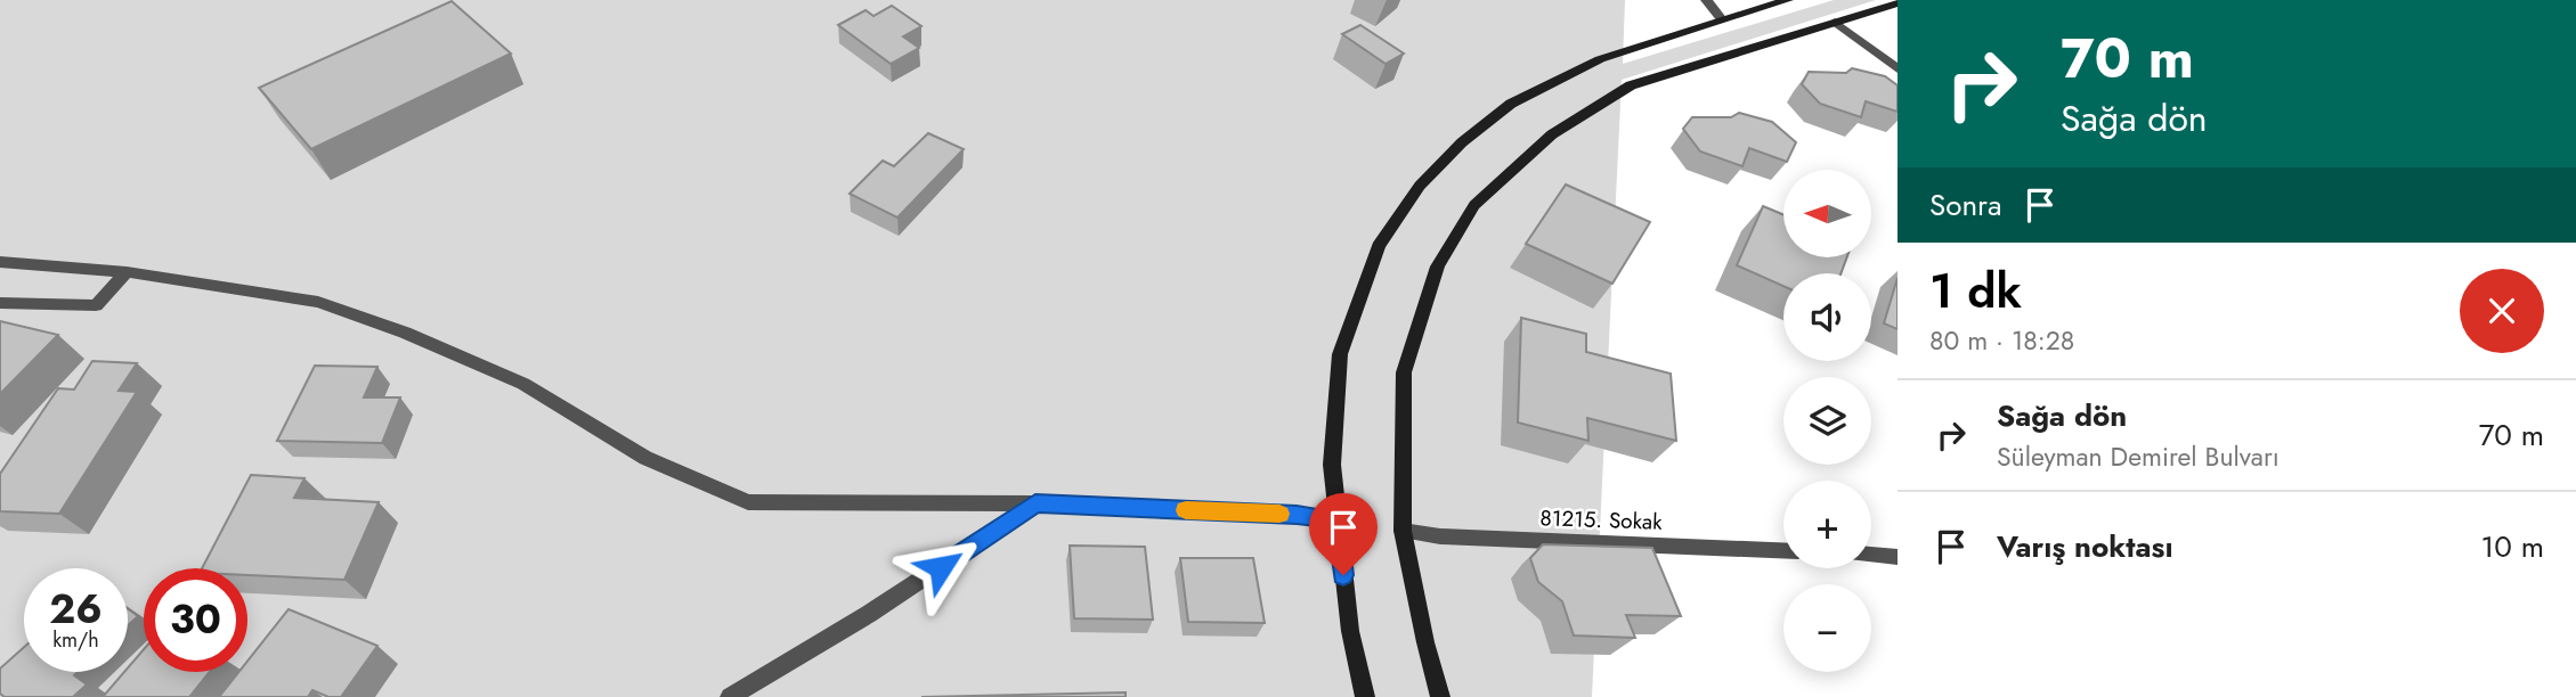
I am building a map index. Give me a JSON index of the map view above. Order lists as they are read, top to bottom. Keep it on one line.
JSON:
{"streets":{"street":["81215. Sokak"]},"north":"left","page":{"turn":["70 m","Sağa dön"],"then":"Sonra","map_buttons":["+","−"],"heading":["1 dk","80 m · 18:28"],"list":[{"name":"Sağa dön","note":"Süleyman Demirel Bulvarı","value":"70 m"},{"name":"Varış noktası","value":"10 m"}],"speed":"26 km/h","limit":"30"}}
